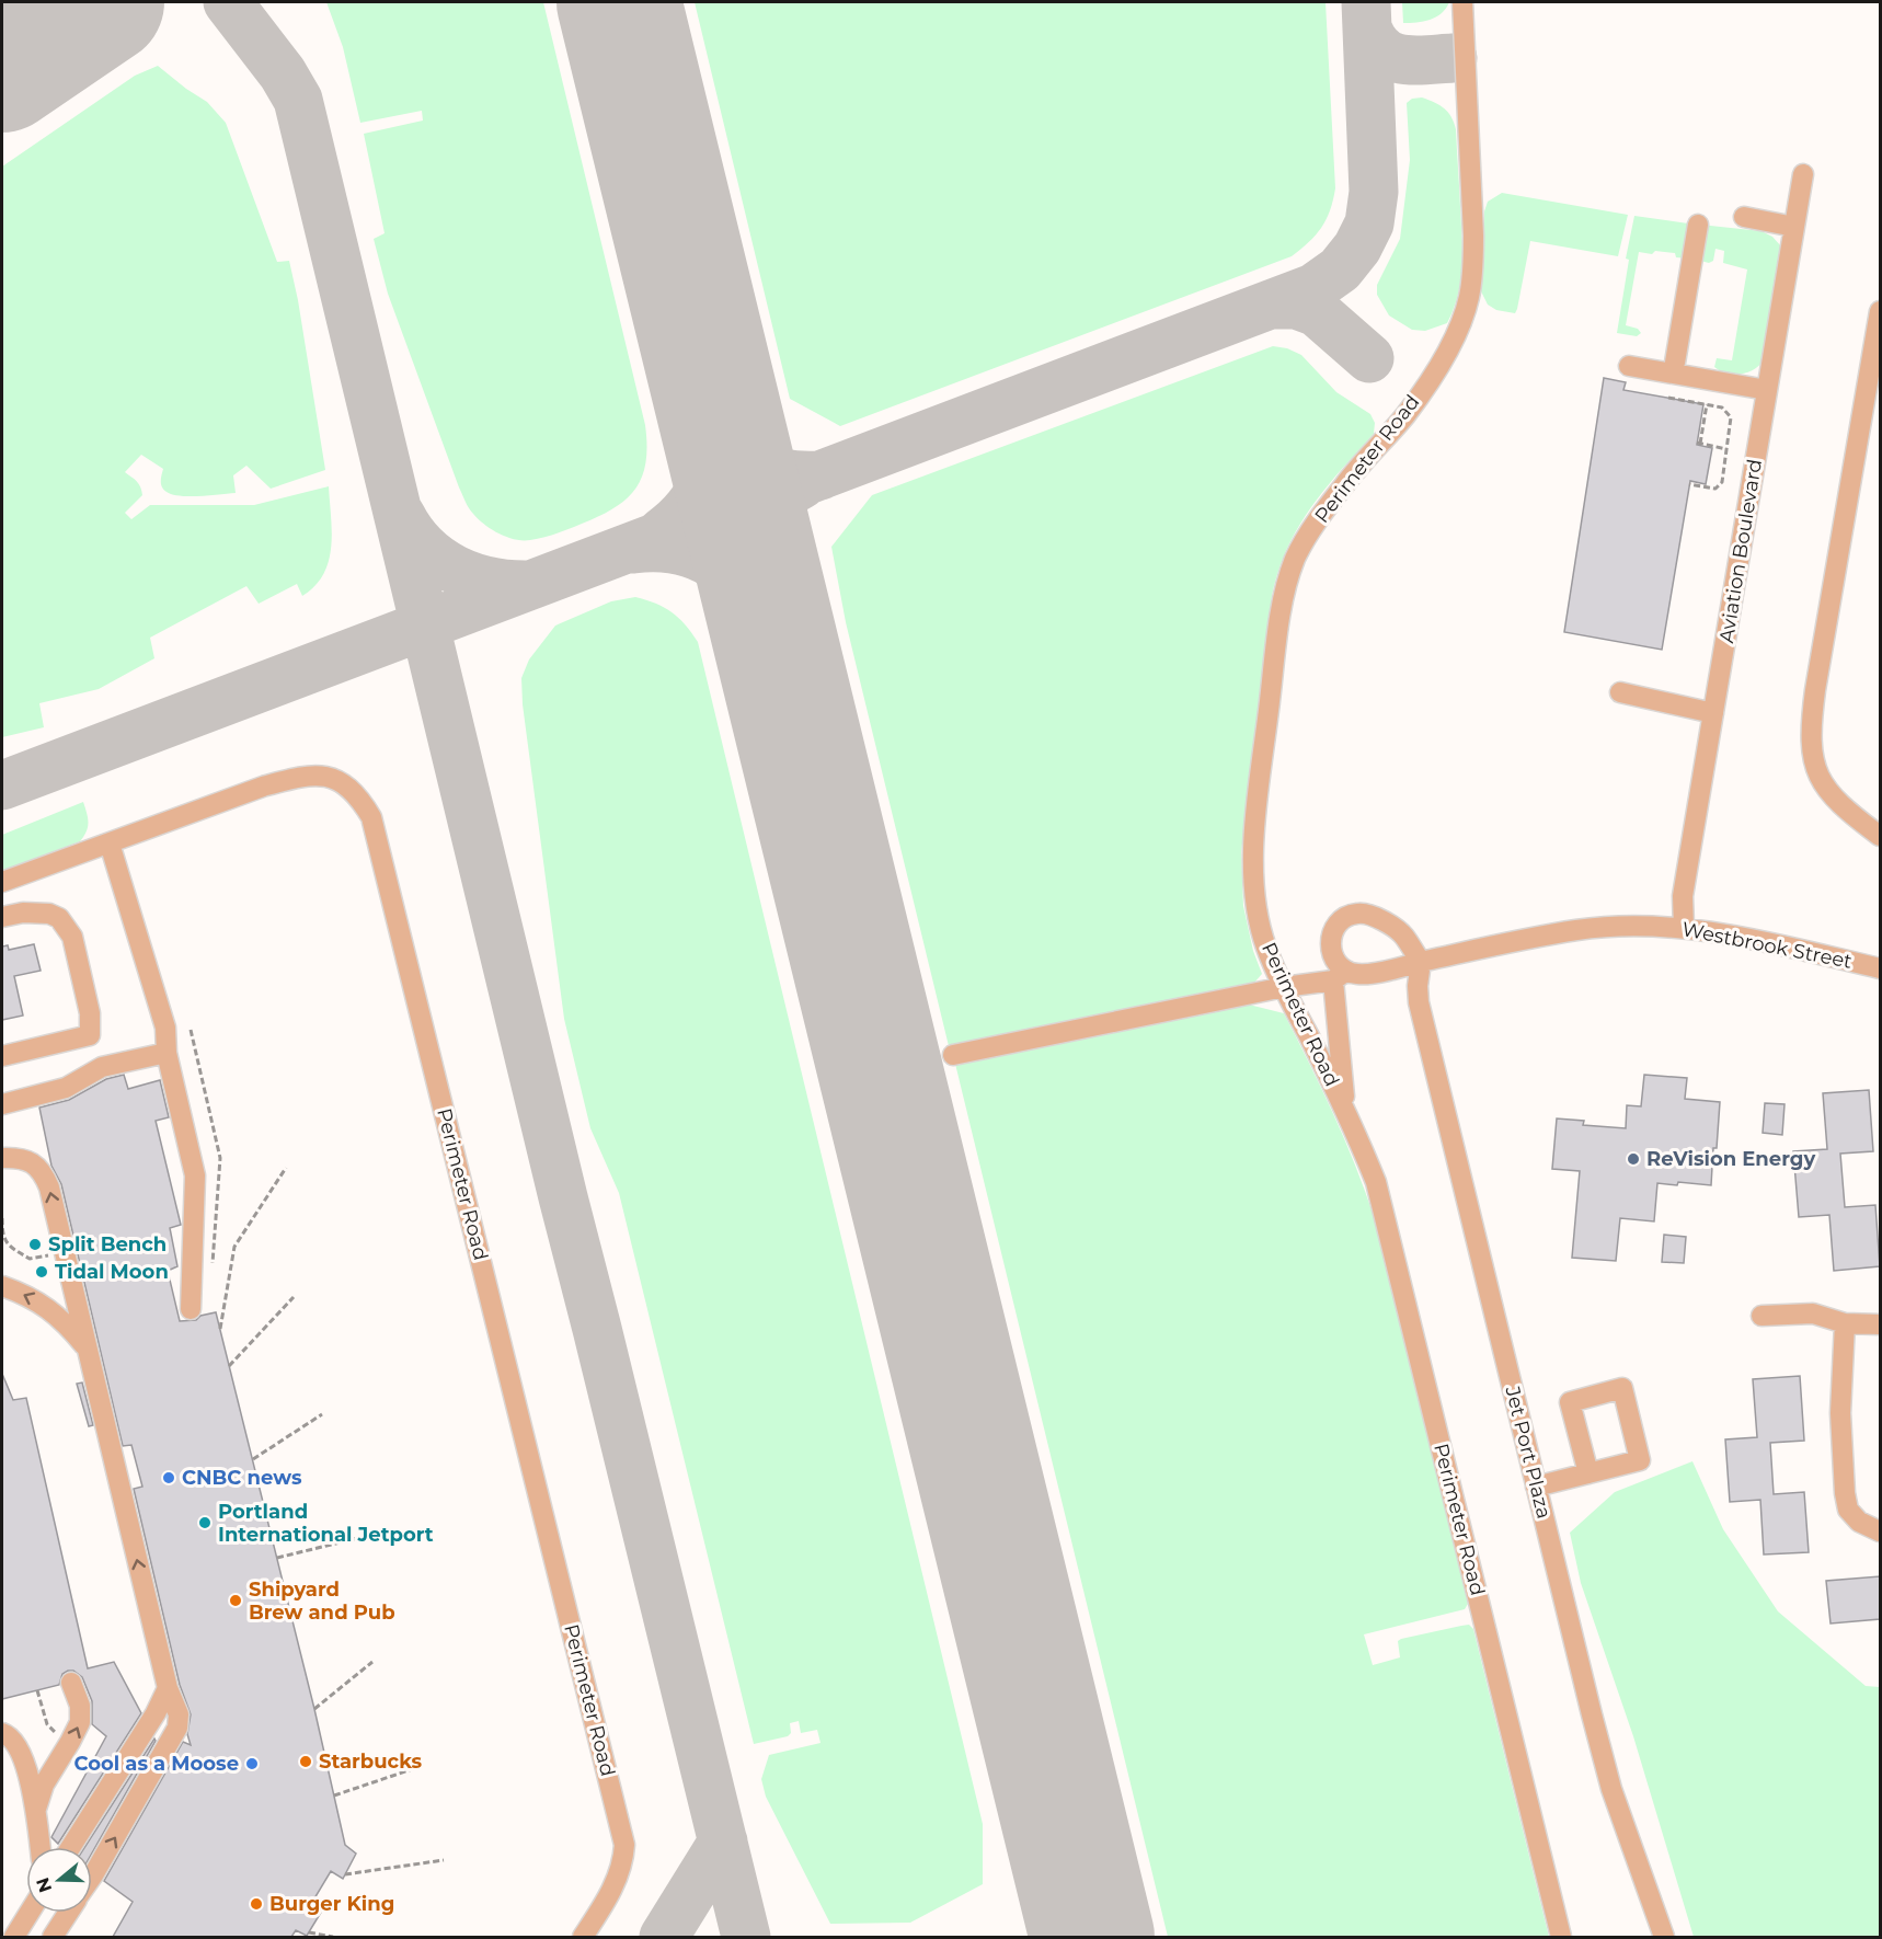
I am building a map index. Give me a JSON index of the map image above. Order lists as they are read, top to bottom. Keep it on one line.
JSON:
{"streets":{"street":["Perimeter Road","Aviation Boulevard","Westbrook Street","Jet Port Plaza"]},"crossings":[["Perimeter Road","Westbrook Street"],["Aviation Boulevard","Westbrook Street"],["Westbrook Street","Jet Port Plaza"]],"places":["ReVision Energy","Split Bench","Tidal Moon","CNBC news","Portland International Jetport","Shipyard Brew and Pub","Starbucks","Cool as a Moose","Burger King"],"north":"left"}
